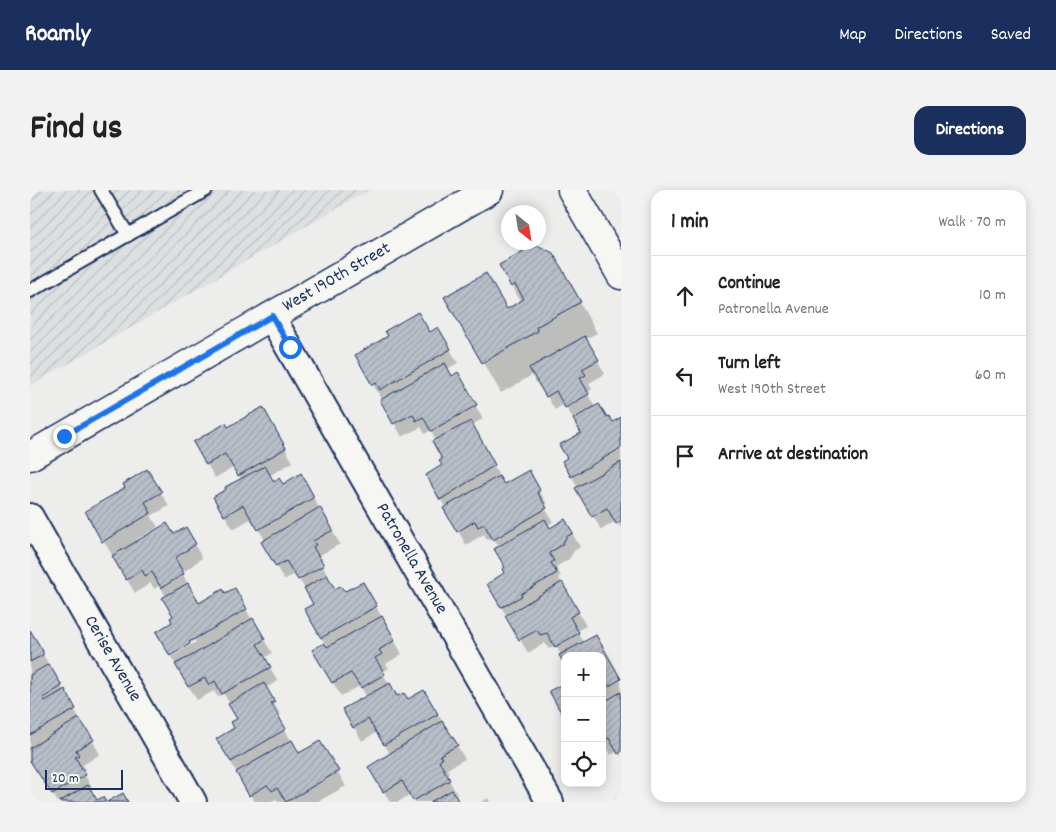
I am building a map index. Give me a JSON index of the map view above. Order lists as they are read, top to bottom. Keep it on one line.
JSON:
{"streets":{"main road":["West 190th Street"],"street":["Patronella Avenue","Cerise Avenue"]},"crossings":[["West 190th Street","Patronella Avenue"]],"scale_bar":"20 m","north":"bottom right","page":{"header":"Roamly","nav":["Map","Directions","Saved"],"title":"Find us","buttons":"Directions","heading":["1 min","Walk · 70 m"],"list":[["Continue","Patronella Avenue","10 m"],["Turn left","West 190th Street","60 m"],"Arrive at destination"],"map_buttons":["+","−"],"scale":"20 m"}}
